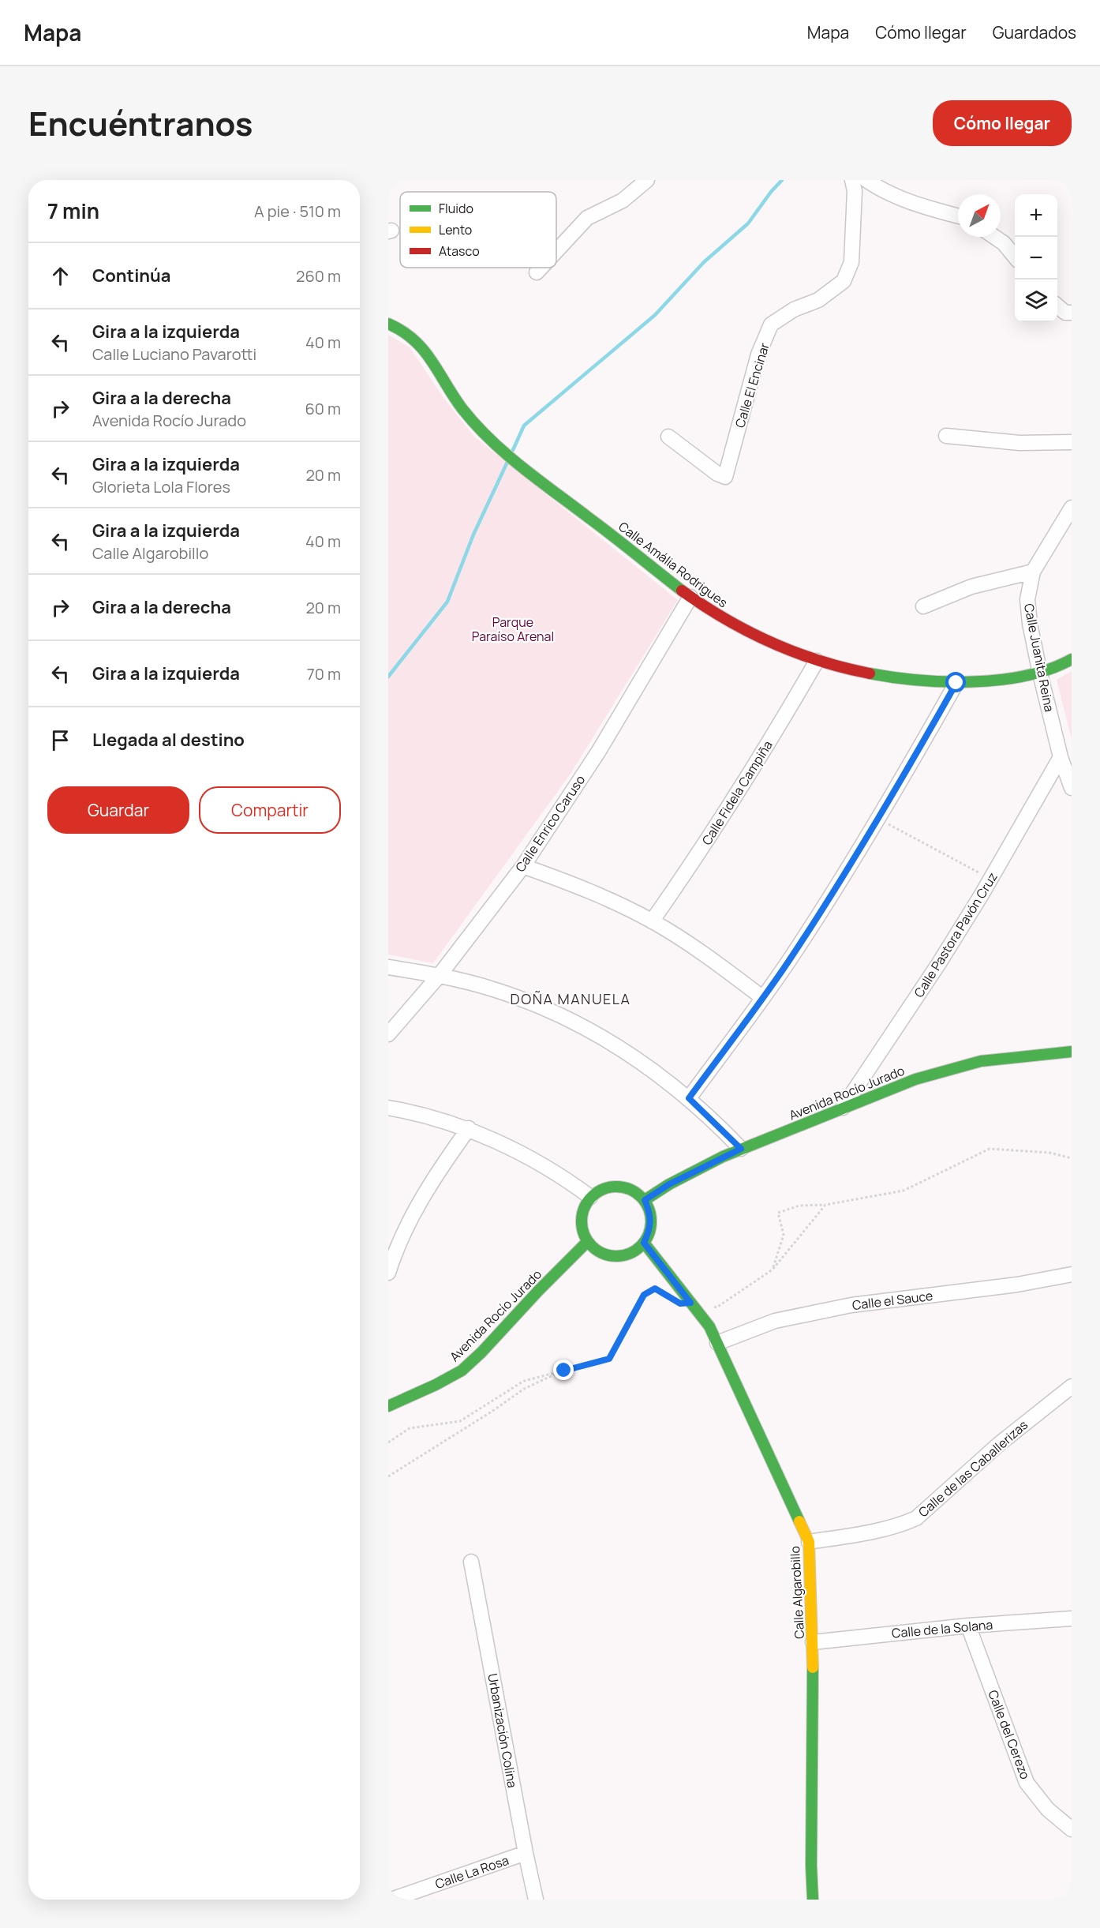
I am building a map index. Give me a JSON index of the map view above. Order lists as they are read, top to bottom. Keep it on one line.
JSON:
{"streets":{"street":["Calle El Encinar","Calle Amália Rodrigues","Calle Juanita Reina","Calle Fidela Campiña","Calle Enrico Caruso","Calle Pastora Pavón Cruz","Avenida Rocío Jurado","Calle el Sauce","Calle de las Caballerizas","Calle Algarobillo","Calle de la Solana","Urbanización Colina","Calle del Cerezo","Calle La Rosa"]},"crossings":[["Calle Amália Rodrigues","Calle Juanita Reina"],["Calle Amália Rodrigues","Calle Fidela Campiña"],["Calle Amália Rodrigues","Calle Enrico Caruso"],["Calle Juanita Reina","Calle Pastora Pavón Cruz"],["Calle Pastora Pavón Cruz","Avenida Rocío Jurado"],["Avenida Rocío Jurado","Calle Algarobillo"],["Calle el Sauce","Calle Algarobillo"],["Calle de las Caballerizas","Calle Algarobillo"],["Calle Algarobillo","Calle de la Solana"],["Calle de la Solana","Calle del Cerezo"],["Urbanización Colina","Calle La Rosa"]],"districts":["DOÑA MANUELA"],"parks":["Parque Paraíso Arenal"],"legend":["Fluido","Lento","Atasco"],"north":"top right","page":{"header":"Mapa","nav":["Mapa","Cómo llegar","Guardados"],"title":"Encuéntranos","buttons":["Cómo llegar",["Guardar","Compartir"]],"heading":["7 min","A pie · 510 m"],"map_buttons":["+","−"],"list":[["Continúa","260 m"],["Gira a la izquierda","Calle Luciano Pavarotti","40 m"],["Gira a la derecha","Avenida Rocío Jurado","60 m"],["Gira a la izquierda","Glorieta Lola Flores","20 m"],["Gira a la izquierda","Calle Algarobillo","40 m"],["Gira a la derecha","20 m"],["Gira a la izquierda","70 m"],"Llegada al destino"]}}
